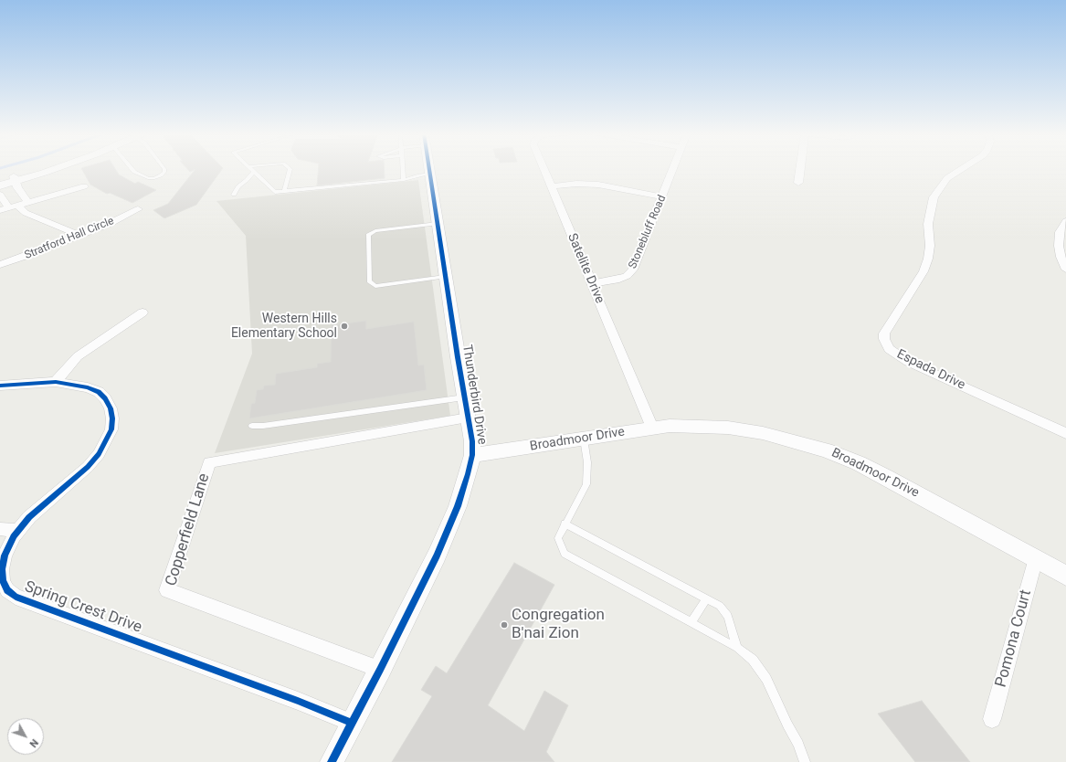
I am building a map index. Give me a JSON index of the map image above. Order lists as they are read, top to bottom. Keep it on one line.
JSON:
{"streets":{"street":["Stonebluff Road","Stratford Hall Circle","Satelite Drive","Espada Drive","Thunderbird Drive","Broadmoor Drive","Copperfield Lane","Spring Crest Drive","Pomona Court"]},"crossings":[["Stonebluff Road","Satelite Drive"],["Satelite Drive","Broadmoor Drive"],["Thunderbird Drive","Broadmoor Drive"],["Thunderbird Drive","Copperfield Lane"],["Thunderbird Drive","Spring Crest Drive"],["Broadmoor Drive","Pomona Court"]],"places":["Western Hills Elementary School","Congregation B'nai Zion"],"north":"bottom right"}
